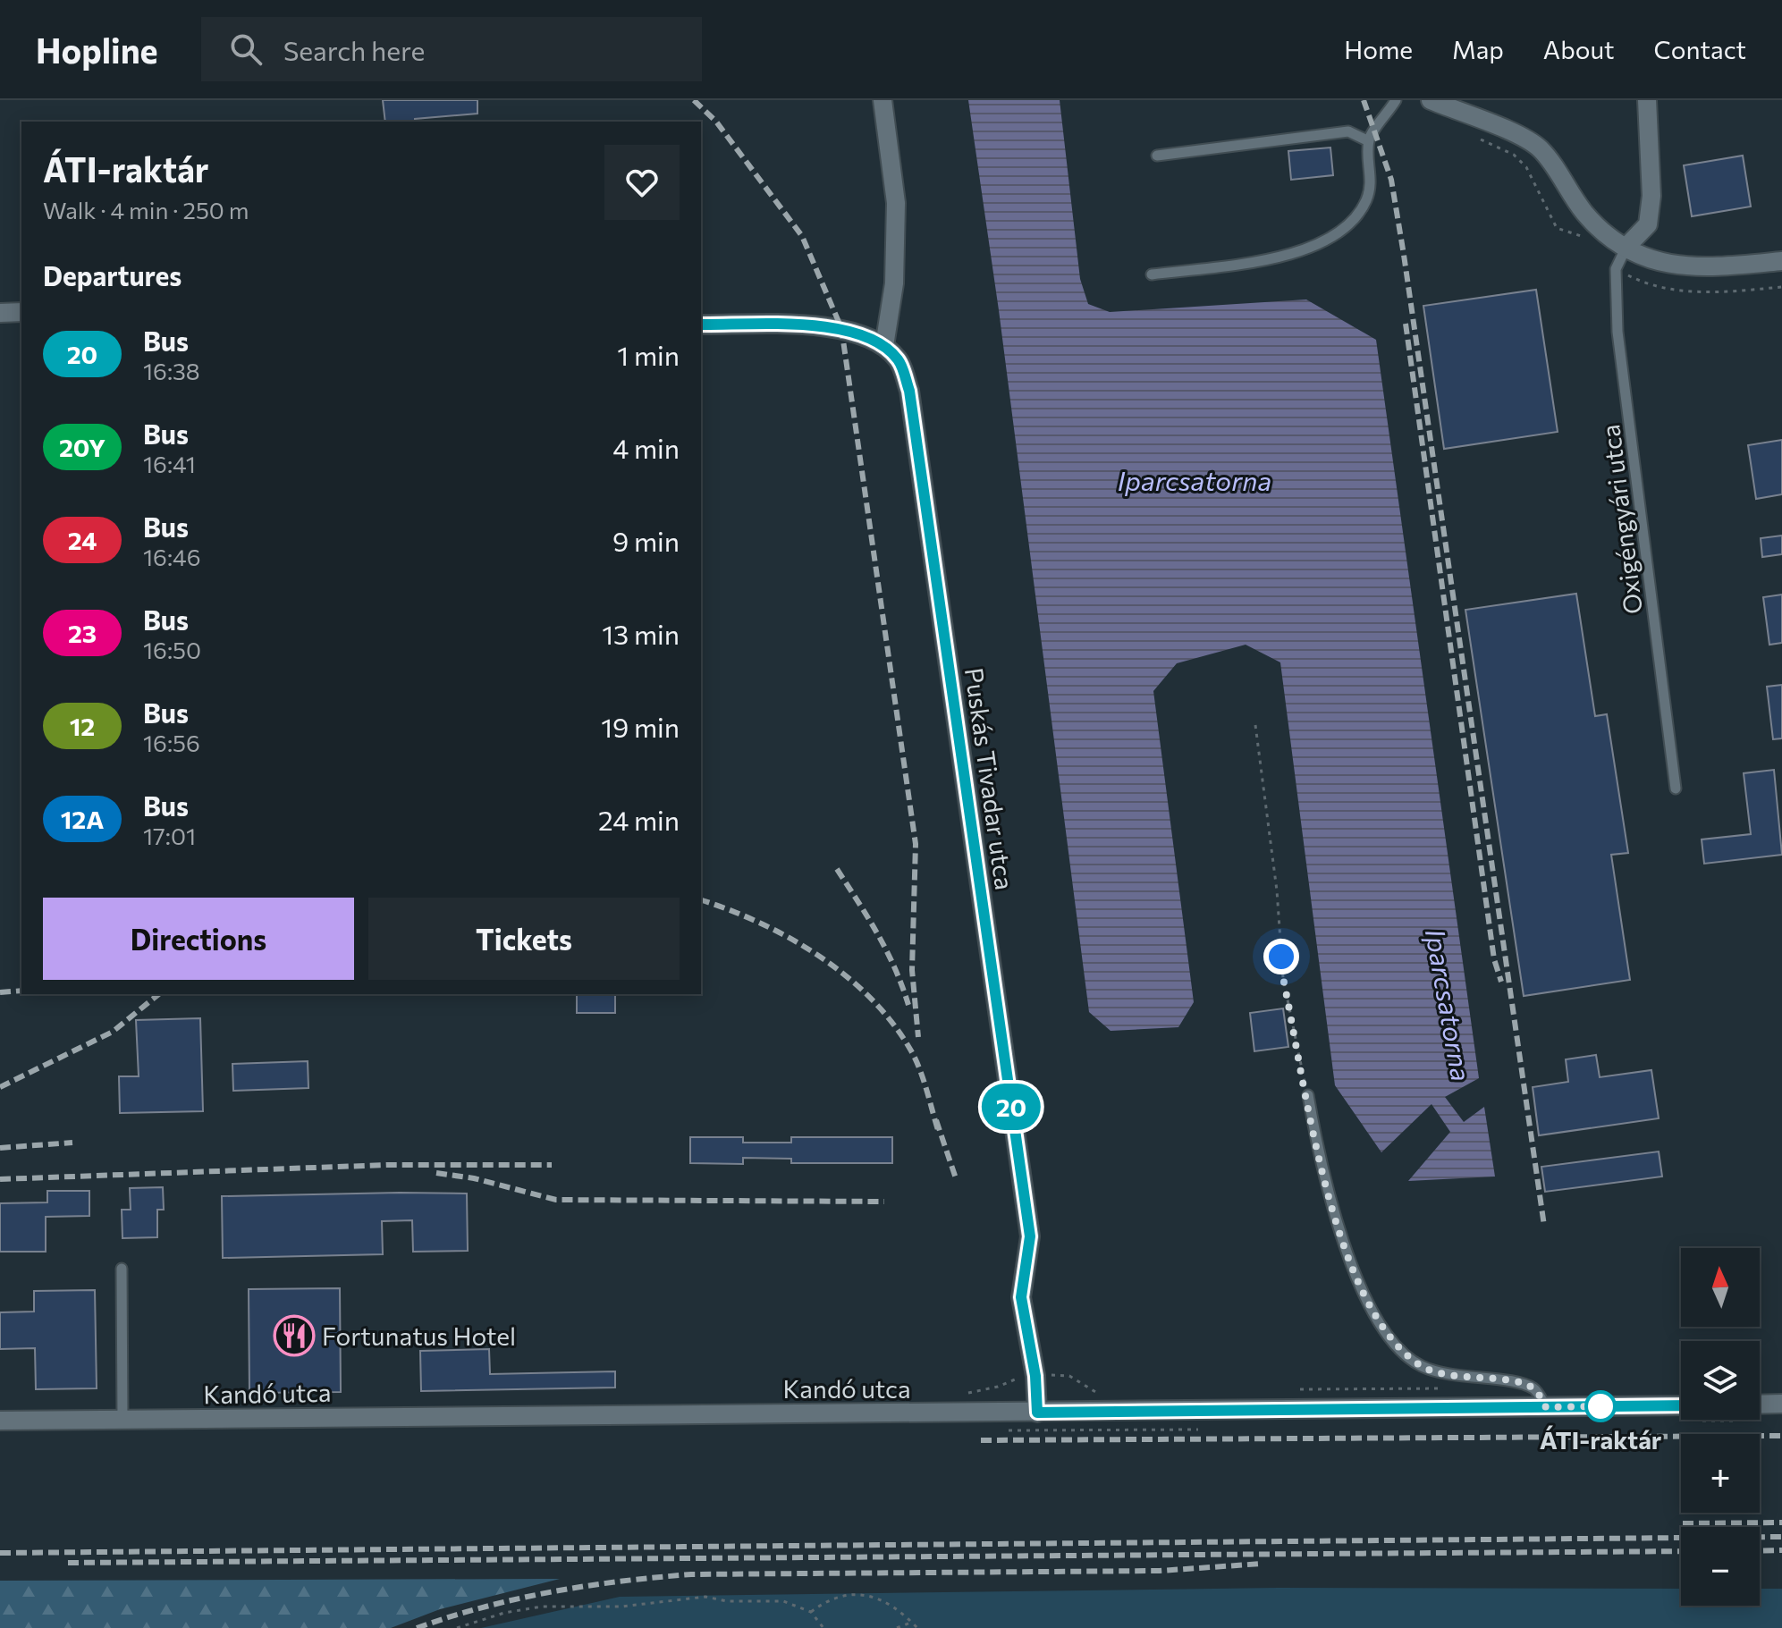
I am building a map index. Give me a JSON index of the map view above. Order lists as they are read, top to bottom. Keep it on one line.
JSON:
{"streets":{"street":["Puskás Tivadar utca","Kandó utca"],"lane":["Oxigéngyári utca"]},"crossings":[["Puskás Tivadar utca","Kandó utca"]],"water":["Iparcsatorna"],"places":{"restaurant":["Fortunatus Hotel"],"other":["ÁTI-raktár"]},"lines":["bus line 20"],"north":"top","page":{"header":"Hopline","search":"Search here","nav":["Home","Map","About","Contact"],"on_map":"20","heading":[["ÁTI-raktár","Walk · 4 min · 250 m"],"Departures"],"list":[{"mark":"20","name":"Bus","note":"16:38","value":"1 min"},{"mark":"20Y","name":"Bus","note":"16:41","value":"4 min"},{"mark":"24","name":"Bus","note":"16:46","value":"9 min"},{"mark":"23","name":"Bus","note":"16:50","value":"13 min"},{"mark":"12","name":"Bus","note":"16:56","value":"19 min"},{"mark":"12A","name":"Bus","note":"17:01","value":"24 min"}],"buttons":["Directions","Tickets"],"map_buttons":["+","−"]}}
